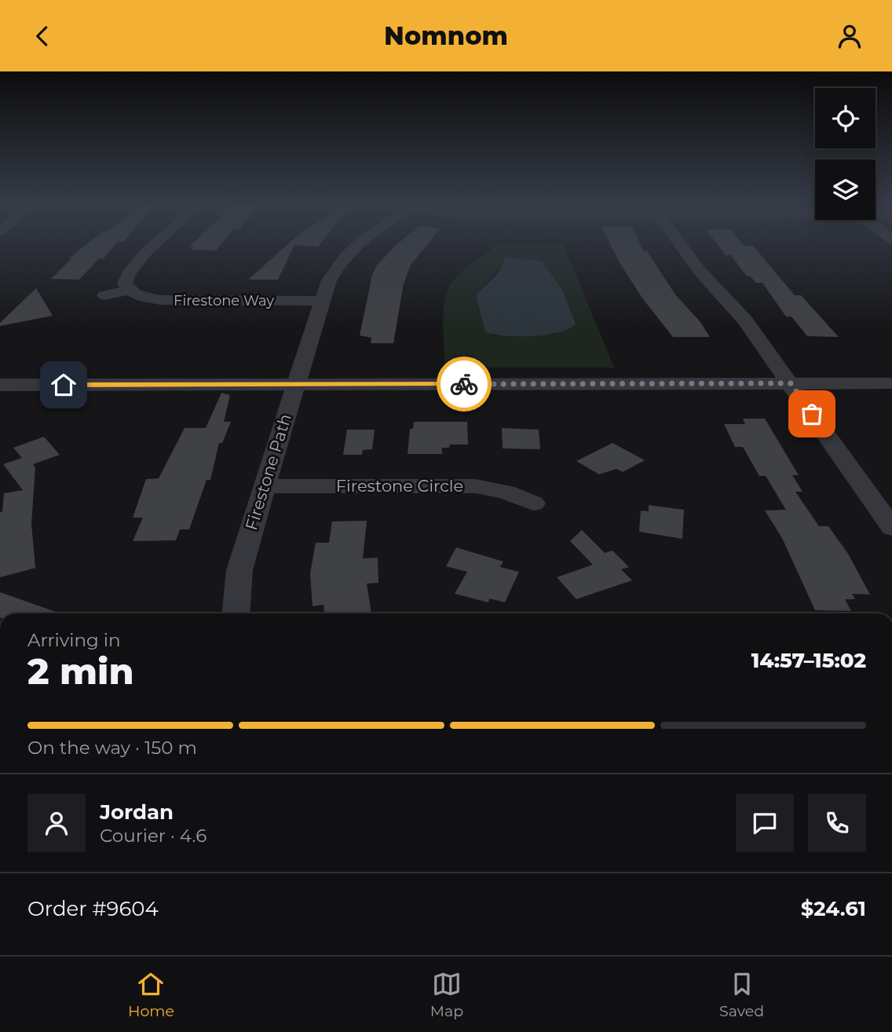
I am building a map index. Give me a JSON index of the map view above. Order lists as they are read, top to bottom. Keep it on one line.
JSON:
{"streets":{"street":["Firestone Way","Firestone Path","Firestone Circle"]},"crossings":[["Firestone Way","Firestone Path"],["Firestone Path","Firestone Circle"]],"page":{"header":"Nomnom","heading":["2 min","Arriving in","14:57–15:02"],"panel":["Jordan","Courier · 4.6","Order #9604","$24.61"],"bar":"On the way · 150 m","tabs":["Home","Map","Saved"]}}
